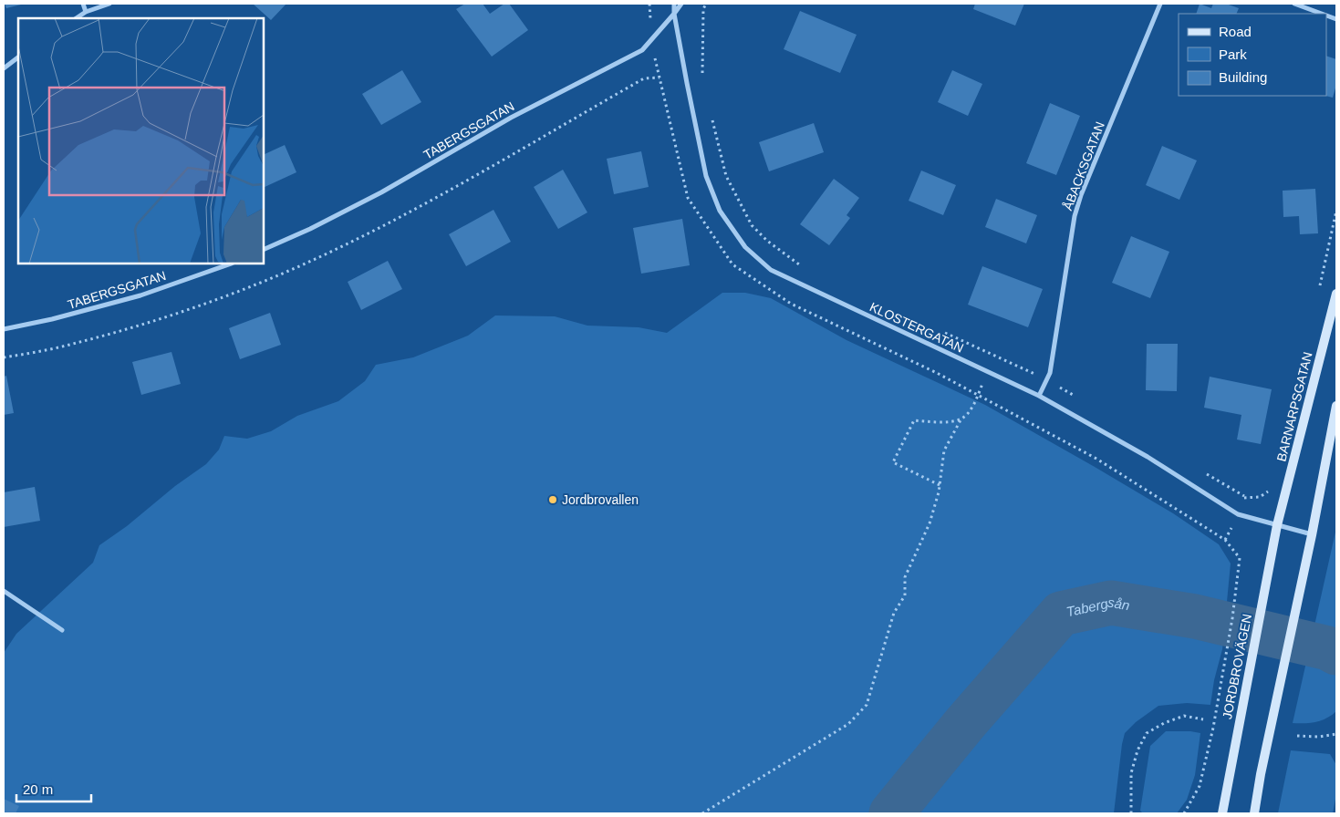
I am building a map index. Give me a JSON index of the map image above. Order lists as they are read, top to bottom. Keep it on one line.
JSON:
{"streets":{"main road":["BARNARPSGATAN","JORDBROVÄGEN"],"street":["TABERGSGATAN","ÅBACKSGATAN","KLOSTERGATAN"]},"crossings":[["TABERGSGATAN","KLOSTERGATAN"],["ÅBACKSGATAN","KLOSTERGATAN"],["KLOSTERGATAN","BARNARPSGATAN"],["KLOSTERGATAN","JORDBROVÄGEN"],["BARNARPSGATAN","JORDBROVÄGEN"]],"water":["Tabergsån"],"places":["Jordbrovallen"],"legend":["Road","Park","Building"],"scale_bar":"20 m"}
